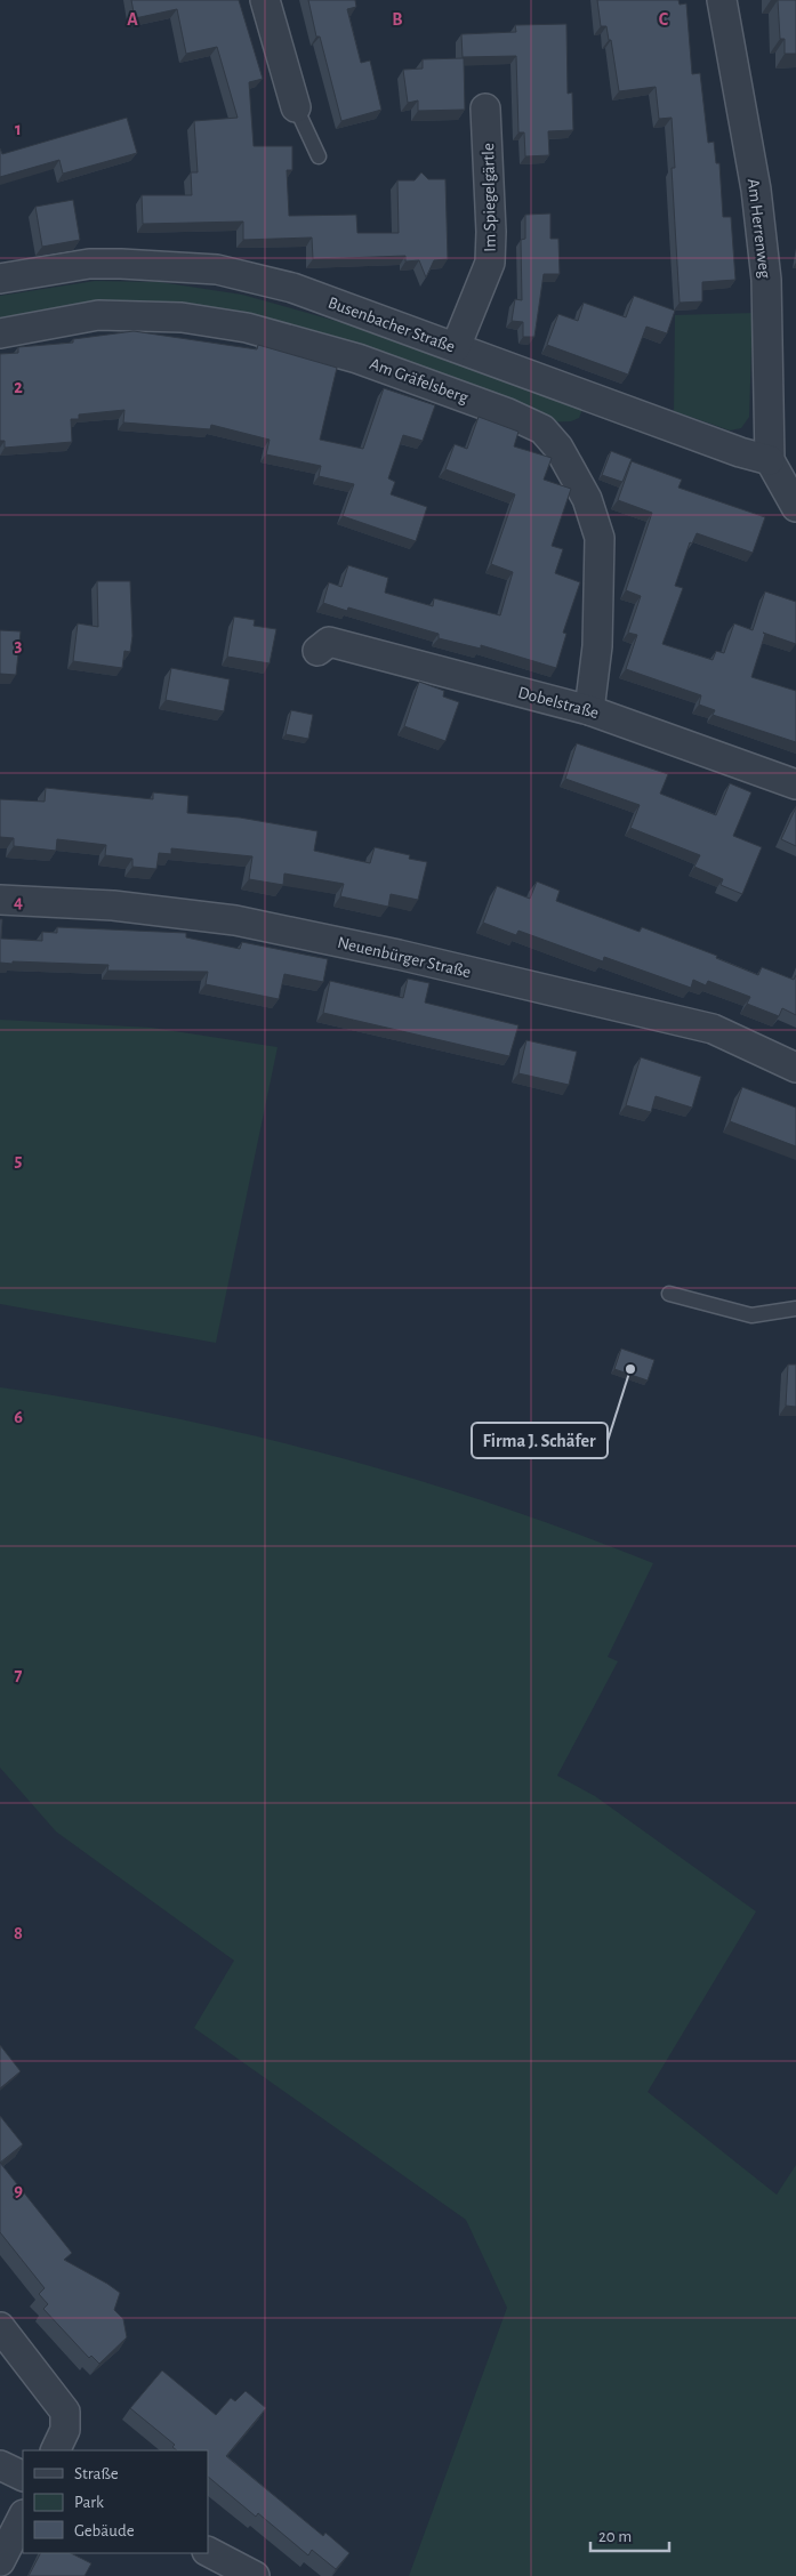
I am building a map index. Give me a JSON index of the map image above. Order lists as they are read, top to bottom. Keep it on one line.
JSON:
{"streets":{"street":["Im Spiegelgärtle","Am Herrenweg","Busenbacher Straße","Am Gräfelsberg","Dobelstraße","Neuenbürger Straße"]},"crossings":[["Im Spiegelgärtle","Busenbacher Straße"],["Am Herrenweg","Busenbacher Straße"],["Am Gräfelsberg","Dobelstraße"]],"places":["Firma J. Schäfer"],"legend":["Straße","Park","Gebäude"],"scale_bar":"20 m","grid":{"columns":["A","B","C"],"rows":["1","2","3","4","5","6","7","8","9"]}}
